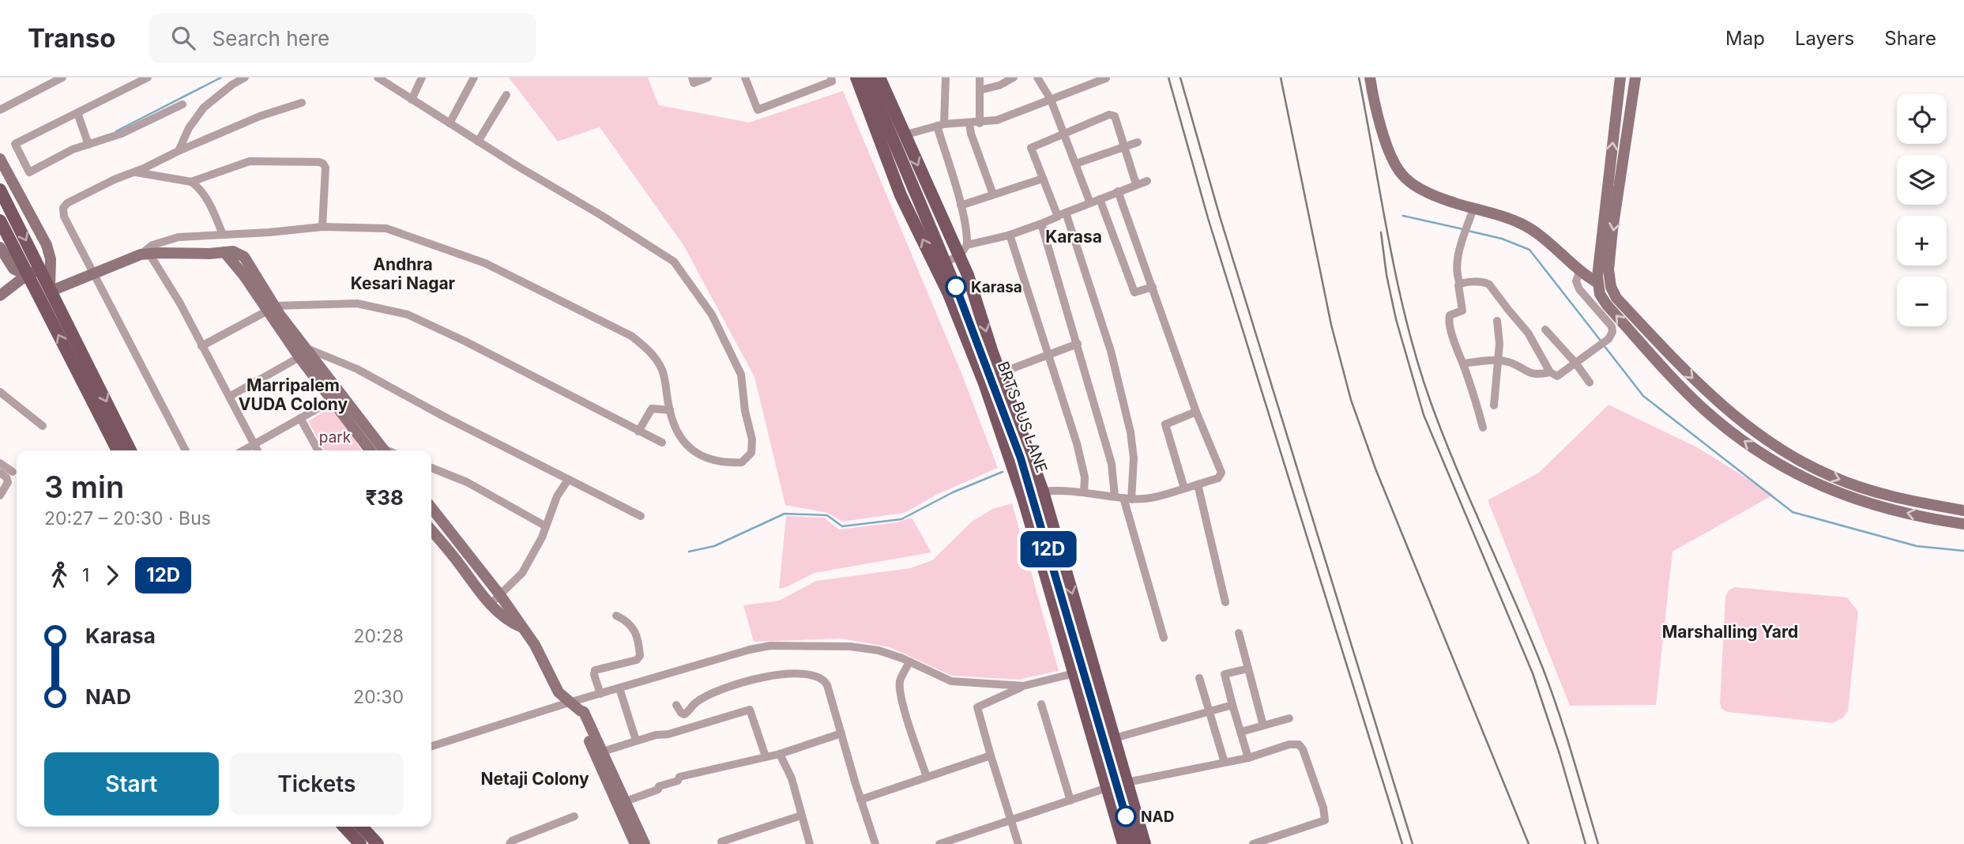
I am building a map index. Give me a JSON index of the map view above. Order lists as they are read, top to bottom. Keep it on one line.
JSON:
{"streets":{"main road":["BRTS BUS LANE"]},"districts":["Karasa","Andhra Kesari Nagar","Marripalem VUDA Colony","Marshalling Yard","Netaji Colony"],"parks":["park"],"places":["Karasa","NAD"],"lines":["bus line 12D"],"page":{"header":"Transo","search":"Search here","nav":["Map","Layers","Share"],"on_map":"12D","map_buttons":["+","−"],"heading":["3 min","20:27 – 20:30 · Bus","₹38"],"legs":["1","12D"],"list":[{"name":"Karasa","value":"20:28"},{"name":"NAD","value":"20:30"}],"buttons":["Start","Tickets"]}}
